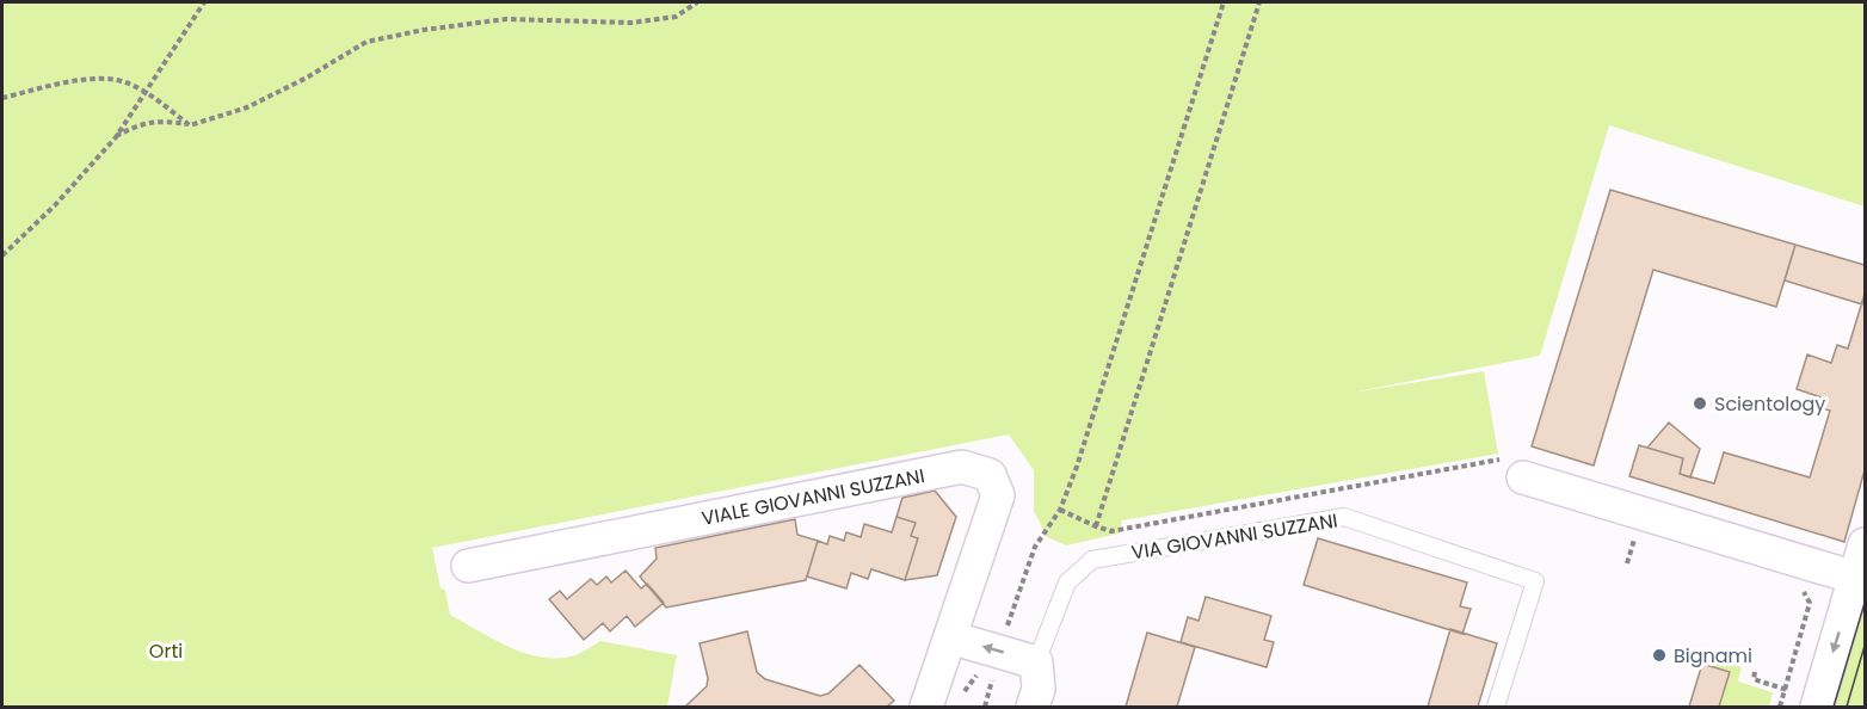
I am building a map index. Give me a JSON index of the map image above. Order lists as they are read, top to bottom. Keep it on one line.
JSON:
{"streets":{"street":["VIALE GIOVANNI SUZZANI"],"lane":["VIA GIOVANNI SUZZANI"]},"parks":["Orti"],"places":["Scientology","Bignami"]}
